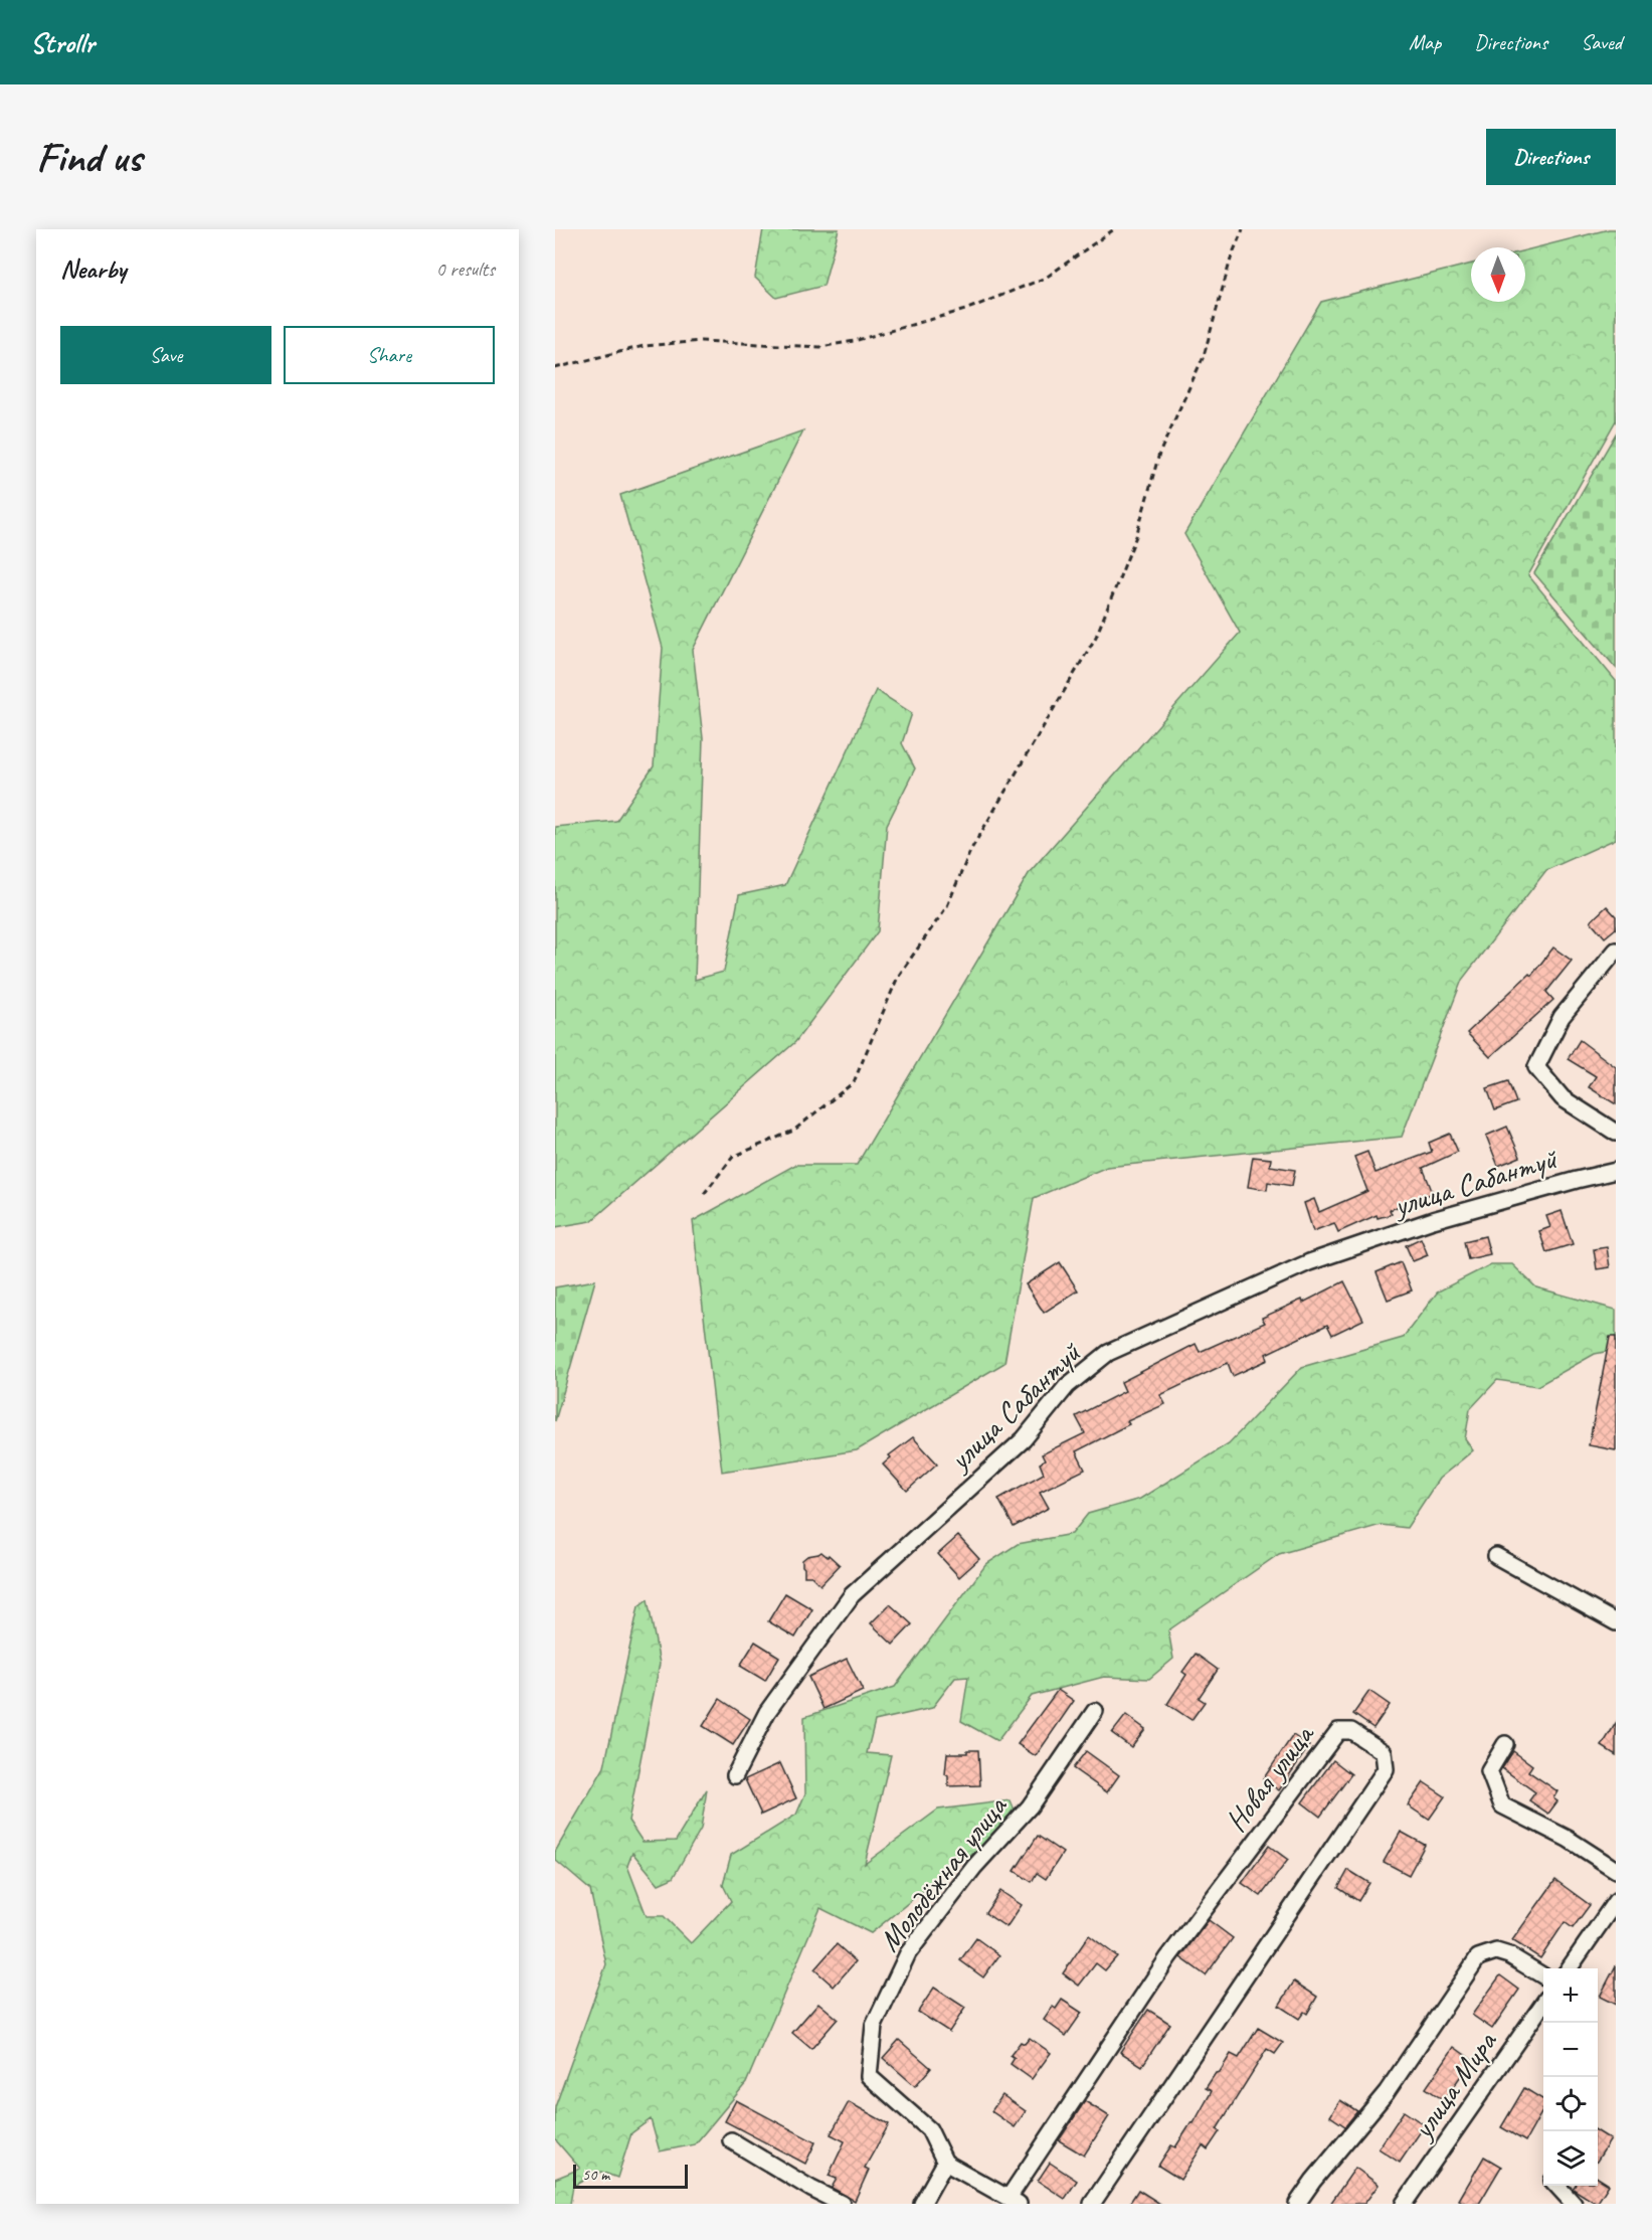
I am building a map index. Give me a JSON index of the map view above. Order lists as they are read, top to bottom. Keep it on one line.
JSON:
{"streets":{"street":["улица Сабантуй","Новая улица","Молодёжная улица","улица Мира"]},"scale_bar":"50 m","north":"bottom","page":{"header":"Strollr","nav":["Map","Directions","Saved"],"buttons":["Directions",["Save","Share"]],"title":"Find us","heading":["Nearby","0 results"],"map_buttons":["+","−"],"scale":"50 m"}}
